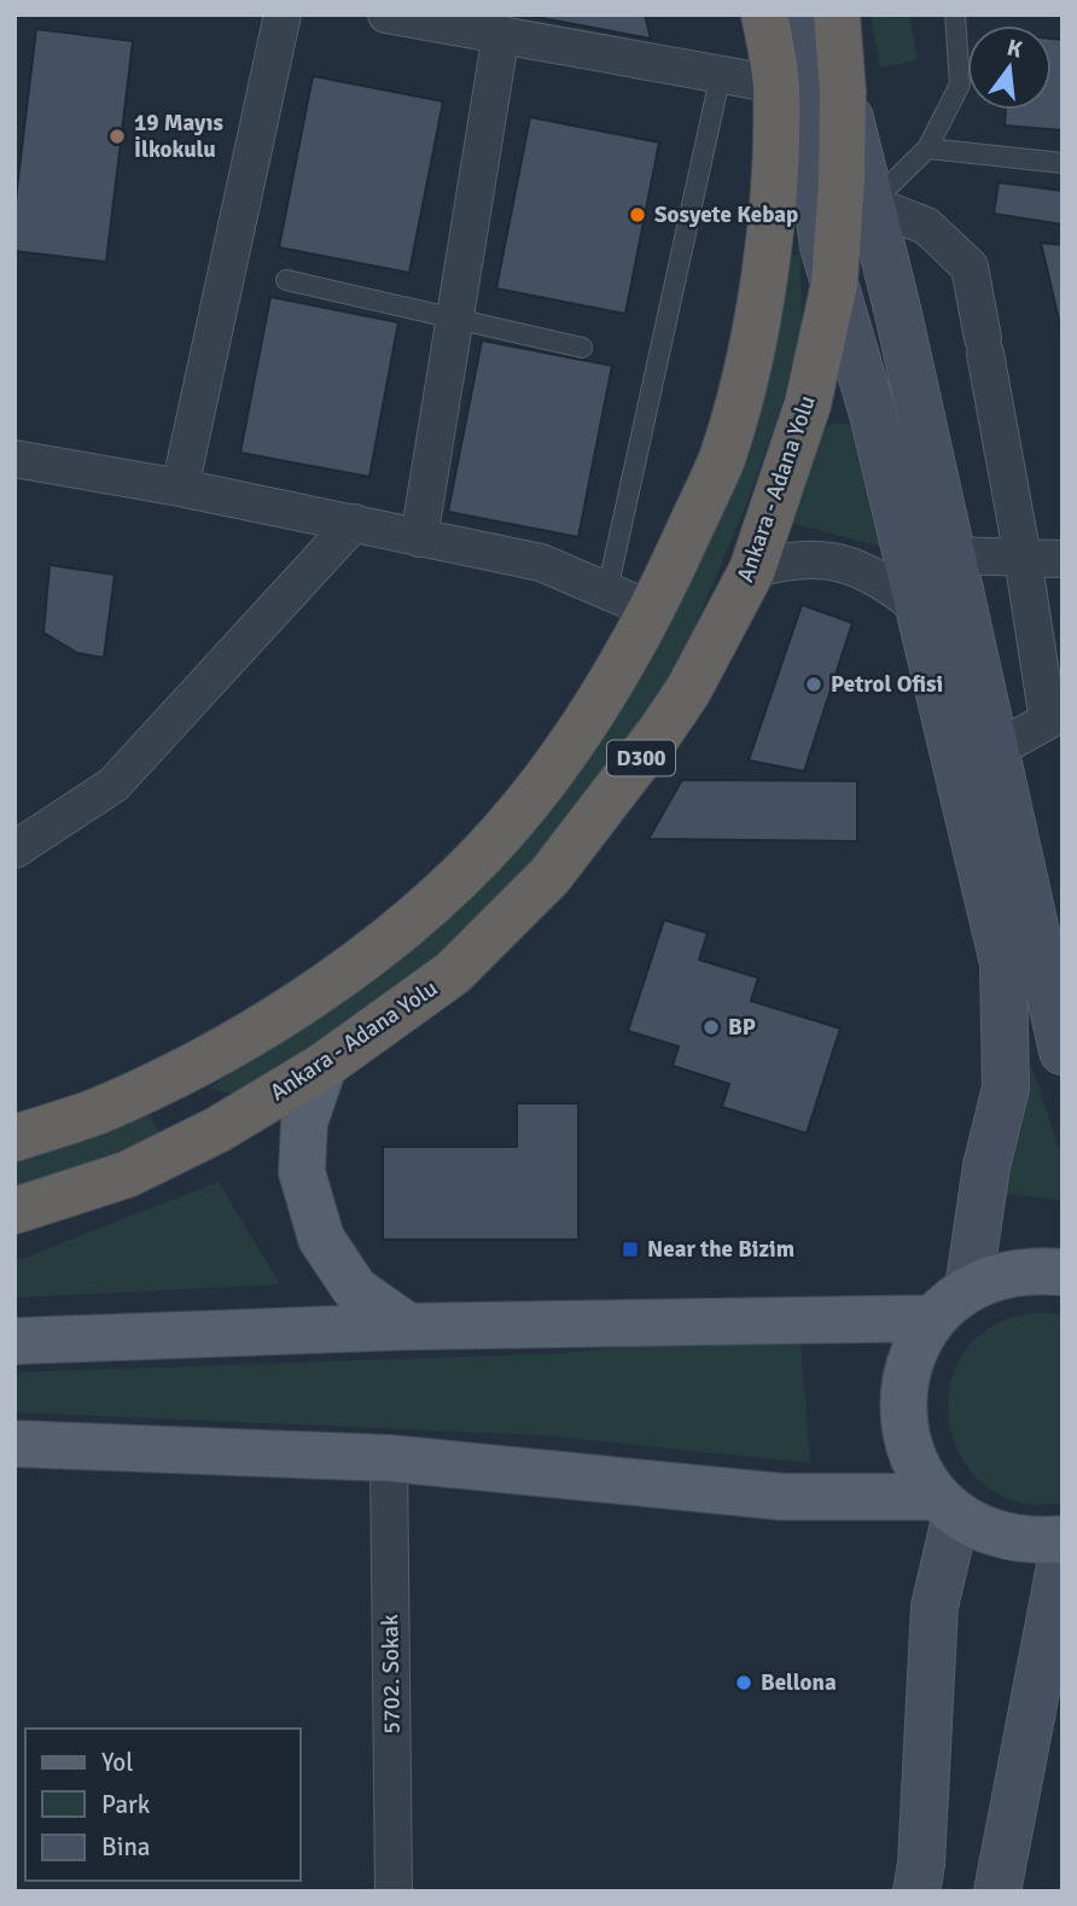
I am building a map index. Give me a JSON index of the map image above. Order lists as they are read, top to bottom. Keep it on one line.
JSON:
{"streets":{"highway":["Ankara - Adana Yolu","D300"],"street":["5702. Sokak"]},"places":{"other":["19 Mayıs İlkokulu","Sosyete Kebap","Petrol Ofisi","BP","Bellona"],"transit":["Near the Bizim"]},"legend":["Yol","Park","Bina"],"north":"top"}
